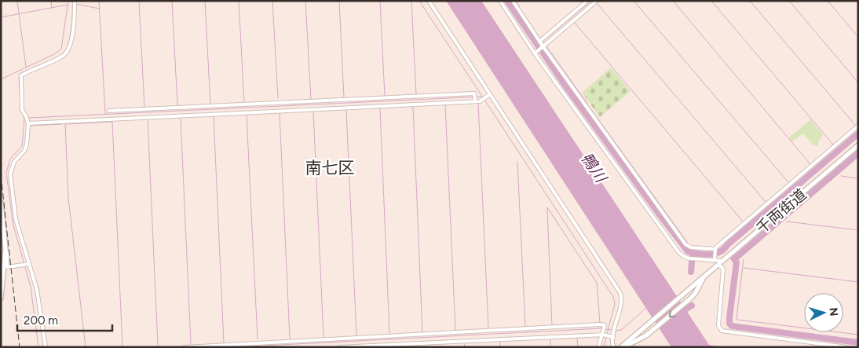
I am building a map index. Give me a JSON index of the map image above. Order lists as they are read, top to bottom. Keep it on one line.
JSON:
{"streets":{"street":["千両街道"]},"districts":["南七区"],"water":["鴨川"],"scale_bar":"200 m","north":"right"}
